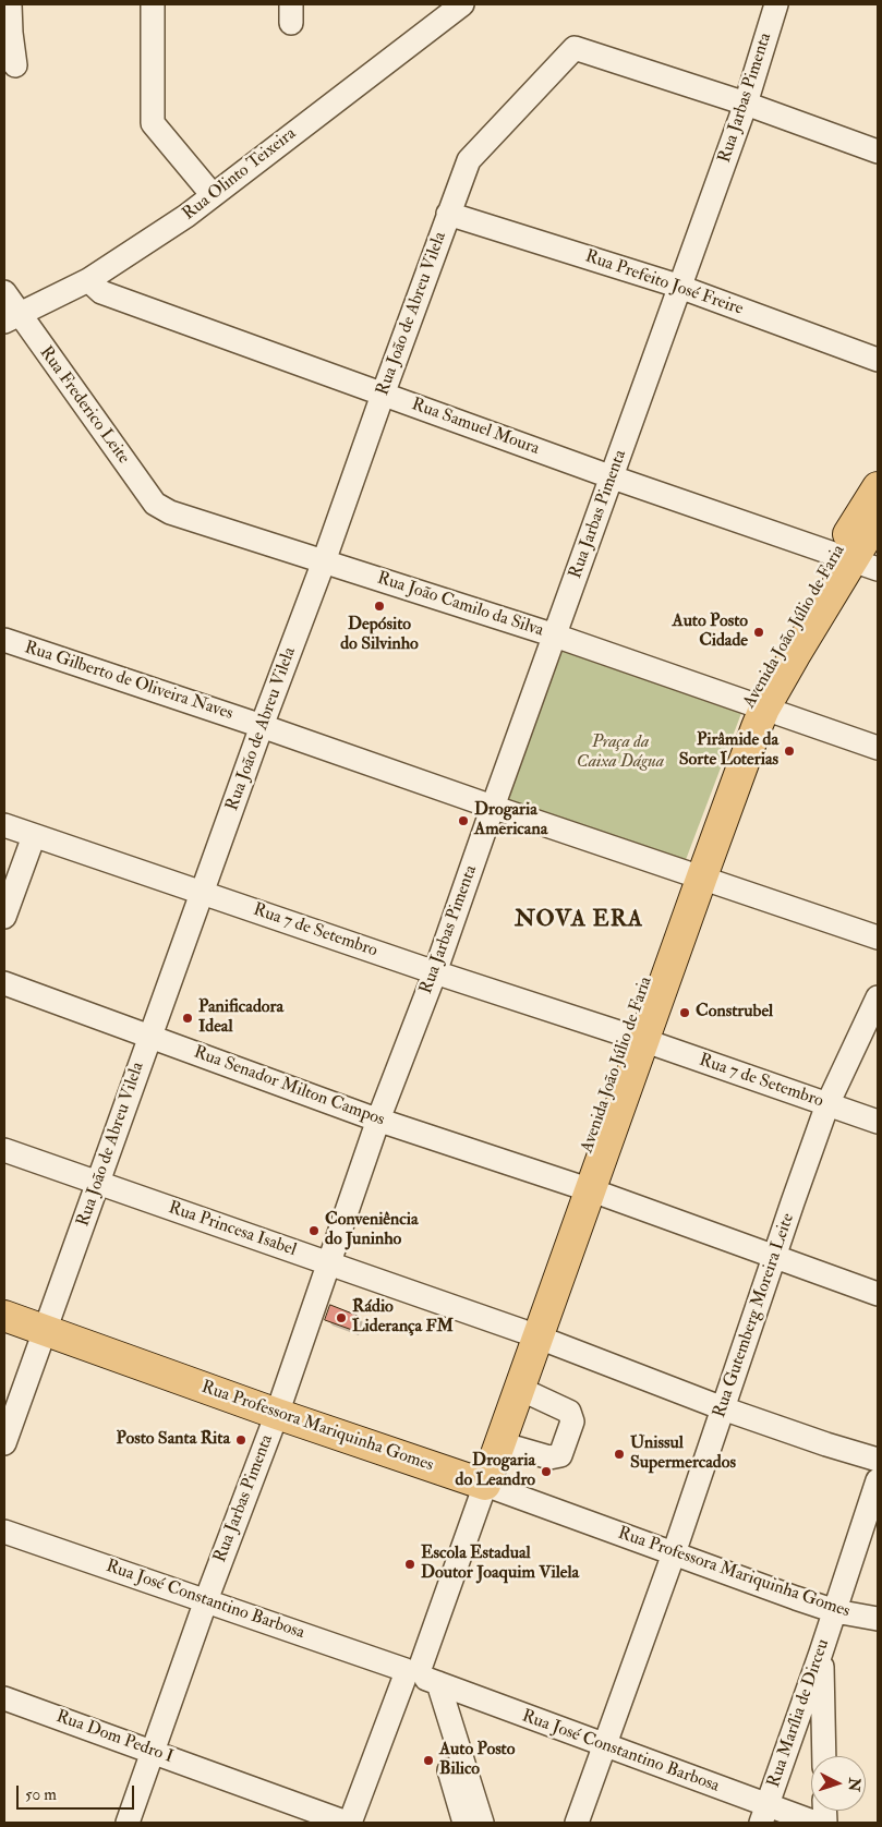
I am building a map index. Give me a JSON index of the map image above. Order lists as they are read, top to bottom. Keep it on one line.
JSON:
{"streets":{"main road":["Avenida João Júlio de Faria","Rua Professora Mariquinha Gomes"],"street":["Rua Jarbas Pimenta","Rua Olinto Teixeira","Rua Prefeito José Freire","Rua João de Abreu Vilela","Rua Frederico Leite","Rua Samuel Moura","Rua João Camilo da Silva","Rua Gilberto de Oliveira Naves","Rua 7 de Setembro","Rua Senador Milton Campos","Rua Princesa Isabel","Rua Gutemberg Moreira Leite","Rua José Constantino Barbosa","Rua Marília de Dirceu","Rua Dom Pedro I"]},"crossings":[["Rua Jarbas Pimenta","Rua Prefeito José Freire"],["Rua Jarbas Pimenta","Rua João de Abreu Vilela"],["Rua Jarbas Pimenta","Rua Samuel Moura"],["Rua Jarbas Pimenta","Rua João Camilo da Silva"],["Rua Jarbas Pimenta","Rua Gilberto de Oliveira Naves"],["Rua Jarbas Pimenta","Rua 7 de Setembro"],["Rua Jarbas Pimenta","Rua Senador Milton Campos"],["Rua Jarbas Pimenta","Rua Princesa Isabel"],["Rua Jarbas Pimenta","Rua Professora Mariquinha Gomes"],["Rua Jarbas Pimenta","Rua José Constantino Barbosa"],["Rua Jarbas Pimenta","Rua Dom Pedro I"],["Rua Olinto Teixeira","Rua Frederico Leite"],["Rua Olinto Teixeira","Rua Samuel Moura"],["Rua Prefeito José Freire","Rua João de Abreu Vilela"],["Rua João de Abreu Vilela","Rua Samuel Moura"],["Rua João de Abreu Vilela","Rua João Camilo da Silva"],["Rua João de Abreu Vilela","Rua Gilberto de Oliveira Naves"],["Rua João de Abreu Vilela","Rua 7 de Setembro"],["Rua João de Abreu Vilela","Rua Senador Milton Campos"],["Rua João de Abreu Vilela","Rua Princesa Isabel"],["Rua João de Abreu Vilela","Rua Professora Mariquinha Gomes"],["Rua Frederico Leite","Rua João Camilo da Silva"],["Rua Samuel Moura","Avenida João Júlio de Faria"],["Rua João Camilo da Silva","Avenida João Júlio de Faria"],["Avenida João Júlio de Faria","Rua Gilberto de Oliveira Naves"],["Avenida João Júlio de Faria","Rua 7 de Setembro"],["Avenida João Júlio de Faria","Rua Senador Milton Campos"],["Avenida João Júlio de Faria","Rua Princesa Isabel"],["Avenida João Júlio de Faria","Rua Professora Mariquinha Gomes"],["Avenida João Júlio de Faria","Rua José Constantino Barbosa"],["Avenida João Júlio de Faria","Rua Dom Pedro I"],["Rua 7 de Setembro","Rua Gutemberg Moreira Leite"],["Rua Senador Milton Campos","Rua Gutemberg Moreira Leite"],["Rua Princesa Isabel","Rua Gutemberg Moreira Leite"],["Rua Gutemberg Moreira Leite","Rua Professora Mariquinha Gomes"],["Rua Gutemberg Moreira Leite","Rua José Constantino Barbosa"],["Rua Professora Mariquinha Gomes","Rua Marília de Dirceu"],["Rua José Constantino Barbosa","Rua Marília de Dirceu"]],"districts":["NOVA ERA"],"parks":["Praça da Caixa Dágua"],"places":["Depósito do Silvinho","Auto Posto Cidade","Pirâmide da Sorte Loterias","Drogaria Americana","Construbel","Panificadora Ideal","Conveniência do Juninho","Rádio Liderança FM","Posto Santa Rita","Unissul Supermercados","Drogaria do Leandro","Escola Estadual Doutor Joaquim Vilela","Auto Posto Bilico"],"scale_bar":"50 m","north":"right"}
